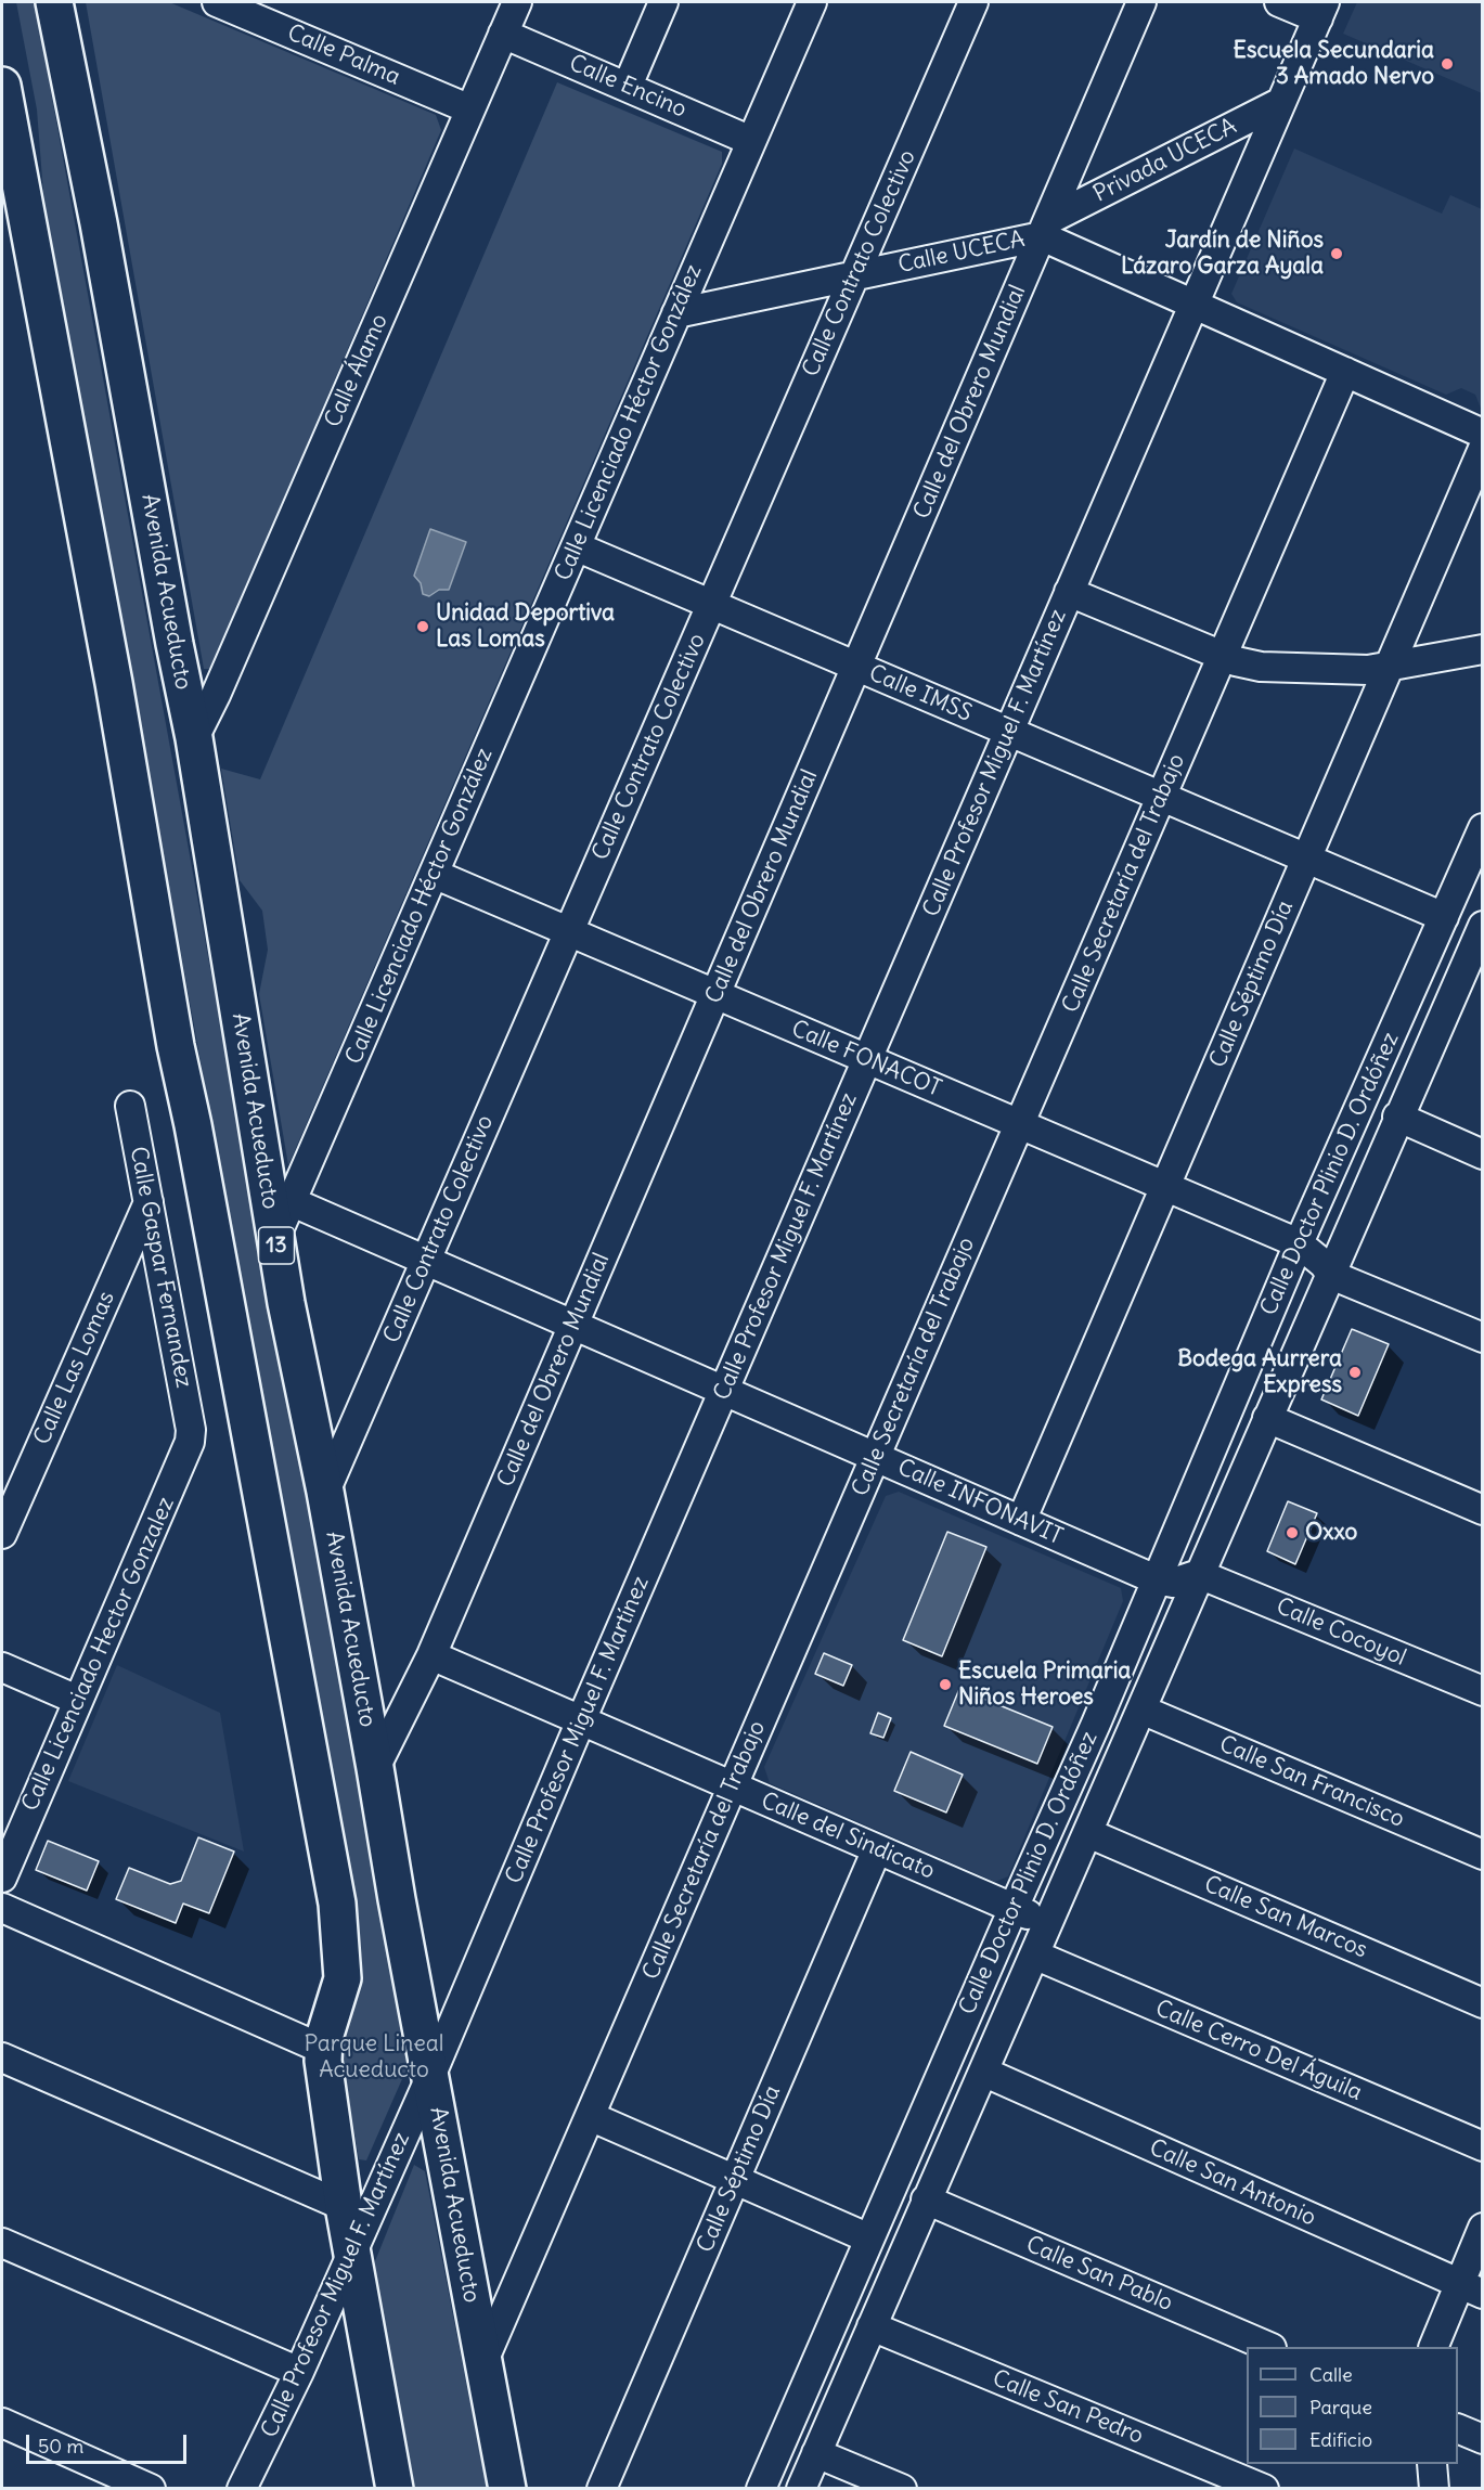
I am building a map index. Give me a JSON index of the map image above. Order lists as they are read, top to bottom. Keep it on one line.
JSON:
{"streets":{"main road":["Avenida Acueducto","13"],"street":["Calle Palma","Calle Encino","Privada UCECA","Calle UCECA","Calle Contrato Colectivo","Calle Álamo","Calle del Obrero Mundial","Calle Licenciado Héctor González","Calle IMSS","Calle Profesor Miguel F. Martínez","Calle Secretaría del Trabajo","Calle Séptimo Día","Calle FONACOT","Calle Doctor Plinio D. Ordóñez","Calle Gaspar Fernandez","Calle Las Lomas","Calle INFONAVIT","Calle Cocoyol","Calle Licenciado Hector Gonzalez","Calle San Francisco","Calle del Sindicato","Calle San Marcos","Calle Cerro Del Águila","Calle San Antonio","Calle San Pablo","Calle San Pedro"]},"crossings":[["Calle Palma","Calle Álamo"],["Calle Encino","Calle Álamo"],["Calle Encino","Calle Licenciado Héctor González"],["Privada UCECA","Calle UCECA"],["Privada UCECA","Calle del Obrero Mundial"],["Privada UCECA","Calle Profesor Miguel F. Martínez"],["Calle UCECA","Calle Contrato Colectivo"],["Calle UCECA","Calle del Obrero Mundial"],["Calle UCECA","Calle Licenciado Héctor González"],["Calle UCECA","Calle Profesor Miguel F. Martínez"],["Calle UCECA","Calle Secretaría del Trabajo"],["Calle Contrato Colectivo","Avenida Acueducto"],["Calle Contrato Colectivo","Calle IMSS"],["Calle Contrato Colectivo","Calle FONACOT"],["Calle Contrato Colectivo","Calle INFONAVIT"],["Calle Álamo","Avenida Acueducto"],["Calle del Obrero Mundial","Avenida Acueducto"],["Calle del Obrero Mundial","Calle IMSS"],["Calle del Obrero Mundial","Calle FONACOT"],["Calle del Obrero Mundial","Calle INFONAVIT"],["Calle del Obrero Mundial","Calle del Sindicato"],["Calle Licenciado Héctor González","Avenida Acueducto"],["Calle Licenciado Héctor González","Calle IMSS"],["Calle Licenciado Héctor González","Calle FONACOT"],["Calle Licenciado Héctor González","Calle INFONAVIT"],["Avenida Acueducto","Calle Profesor Miguel F. Martínez"],["Avenida Acueducto","Calle Secretaría del Trabajo"],["Avenida Acueducto","Calle INFONAVIT"],["Calle IMSS","Calle Profesor Miguel F. Martínez"],["Calle IMSS","Calle Secretaría del Trabajo"],["Calle IMSS","Calle Séptimo Día"],["Calle IMSS","Calle Doctor Plinio D. Ordóñez"],["Calle Profesor Miguel F. Martínez","Calle FONACOT"],["Calle Profesor Miguel F. Martínez","Calle INFONAVIT"],["Calle Profesor Miguel F. Martínez","Calle del Sindicato"],["Calle Secretaría del Trabajo","Calle FONACOT"],["Calle Secretaría del Trabajo","Calle INFONAVIT"],["Calle Secretaría del Trabajo","Calle del Sindicato"],["Calle Séptimo Día","Calle FONACOT"],["Calle Séptimo Día","Calle INFONAVIT"],["Calle Séptimo Día","Calle del Sindicato"],["Calle FONACOT","Calle Doctor Plinio D. Ordóñez"],["Calle Doctor Plinio D. Ordóñez","Calle INFONAVIT"],["Calle Doctor Plinio D. Ordóñez","Calle Cocoyol"],["Calle Doctor Plinio D. Ordóñez","Calle San Francisco"],["Calle Doctor Plinio D. Ordóñez","Calle del Sindicato"],["Calle Doctor Plinio D. Ordóñez","Calle San Marcos"],["Calle Doctor Plinio D. Ordóñez","Calle Cerro Del Águila"],["Calle Doctor Plinio D. Ordóñez","Calle San Antonio"],["Calle Doctor Plinio D. Ordóñez","Calle San Pablo"],["Calle Doctor Plinio D. Ordóñez","Calle San Pedro"],["Calle Gaspar Fernandez","Calle Las Lomas"],["Calle Gaspar Fernandez","Calle Licenciado Hector Gonzalez"]],"parks":["Parque Lineal Acueducto"],"places":["Escuela Secundaria 3 Amado Nervo","Jardín de Niños Lázaro Garza Ayala","Unidad Deportiva Las Lomas","Bodega Aurrera Express","Oxxo","Escuela Primaria Niños Heroes"],"legend":["Calle","Parque","Edificio"],"scale_bar":"50 m"}
